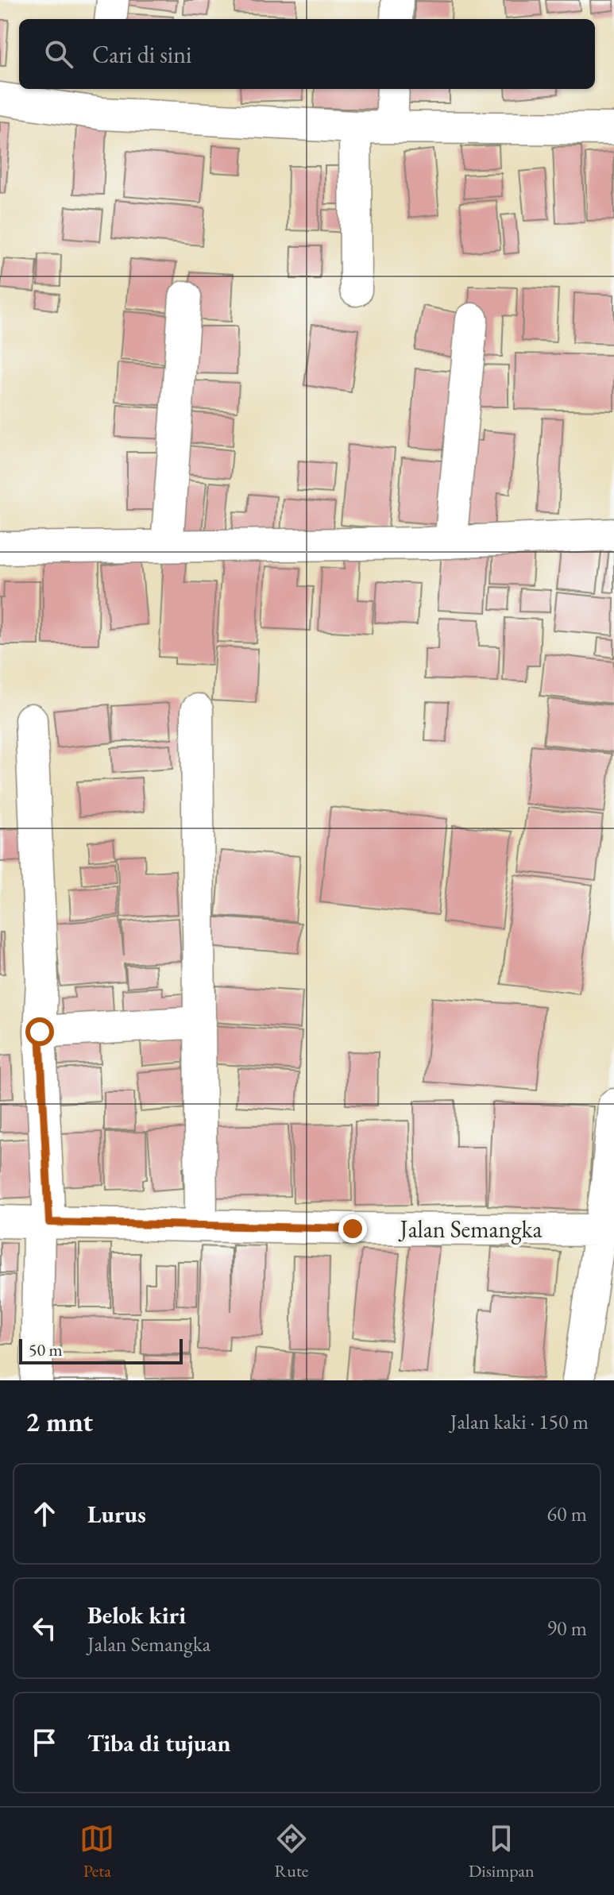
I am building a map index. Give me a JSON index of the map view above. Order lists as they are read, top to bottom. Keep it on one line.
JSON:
{"streets":{"street":["Jalan Semangka"]},"scale_bar":"50 m","page":{"search":"Cari di sini","scale":"50 m","heading":["2 mnt","Jalan kaki · 150 m"],"list":[["Lurus","60 m"],["Belok kiri","Jalan Semangka","90 m"],"Tiba di tujuan"],"nav":["Peta","Rute","Disimpan"]}}
